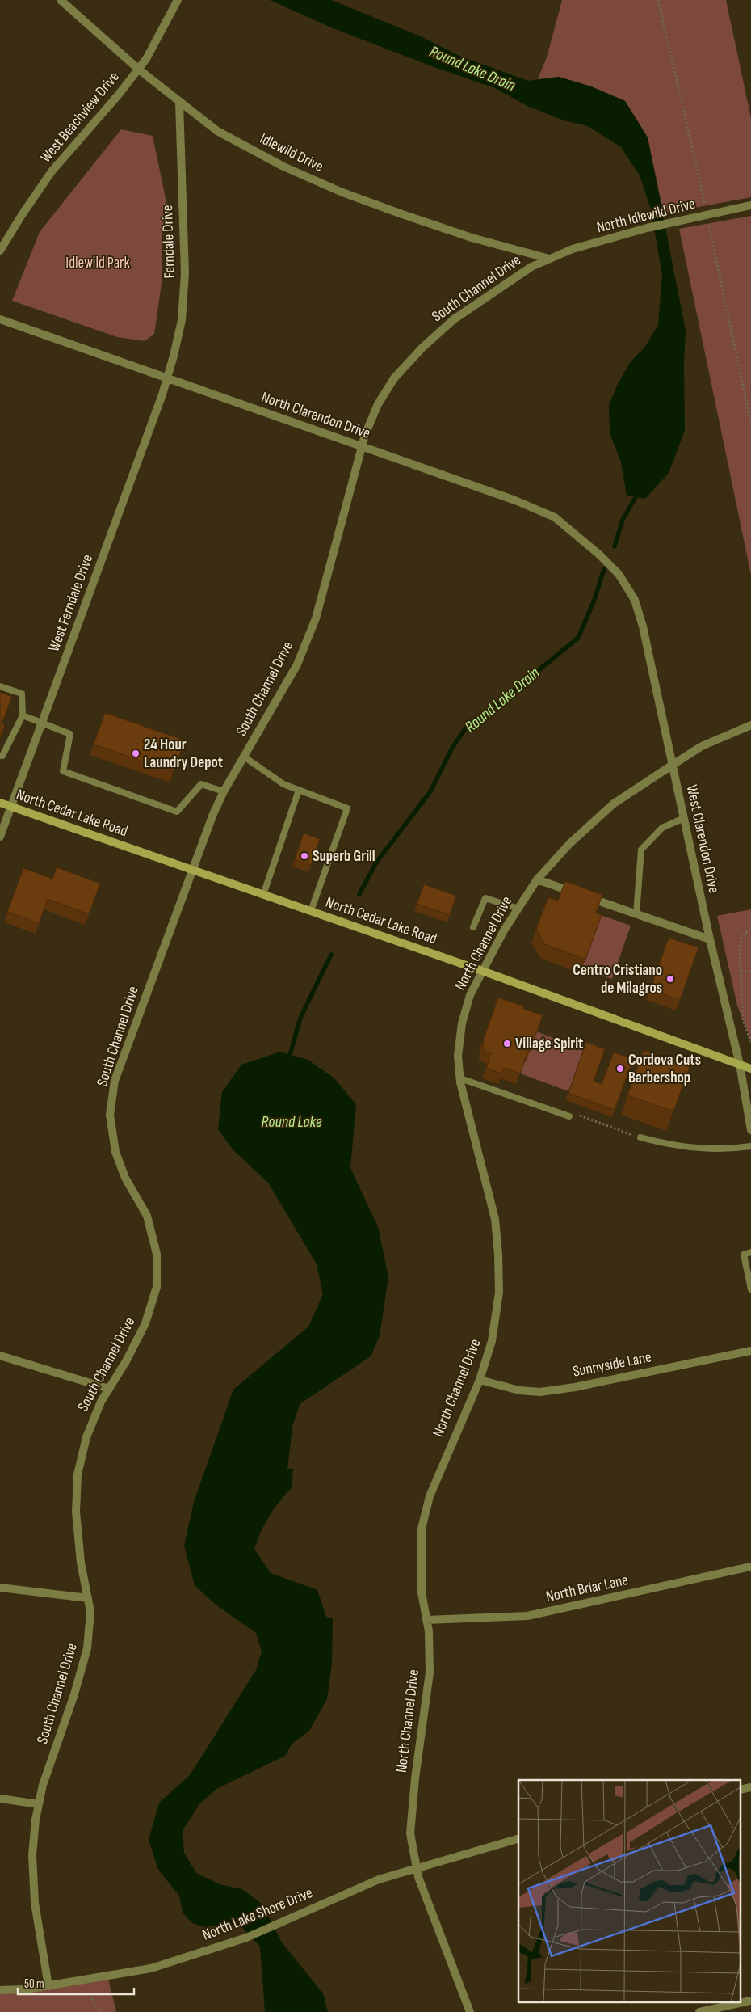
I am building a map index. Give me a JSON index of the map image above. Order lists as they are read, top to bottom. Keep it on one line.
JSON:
{"streets":{"main road":["North Cedar Lake Road"],"street":["West Beachview Drive","Idlewild Drive","North Idlewild Drive","Ferndale Drive","South Channel Drive","North Clarendon Drive","West Ferndale Drive","West Clarendon Drive","North Channel Drive","Sunnyside Lane","North Briar Lane","North Lake Shore Drive"]},"crossings":[["West Beachview Drive","Idlewild Drive"],["Idlewild Drive","North Idlewild Drive"],["Idlewild Drive","Ferndale Drive"],["Idlewild Drive","South Channel Drive"],["North Idlewild Drive","South Channel Drive"],["Ferndale Drive","North Clarendon Drive"],["Ferndale Drive","West Ferndale Drive"],["South Channel Drive","North Clarendon Drive"],["South Channel Drive","North Cedar Lake Road"],["South Channel Drive","North Lake Shore Drive"],["North Clarendon Drive","West Ferndale Drive"],["North Clarendon Drive","West Clarendon Drive"],["West Ferndale Drive","North Cedar Lake Road"],["North Cedar Lake Road","West Clarendon Drive"],["North Cedar Lake Road","North Channel Drive"],["West Clarendon Drive","North Channel Drive"],["North Channel Drive","Sunnyside Lane"],["North Channel Drive","North Briar Lane"],["North Channel Drive","North Lake Shore Drive"]],"water":["Round Lake Drain","Round Lake"],"parks":["Idlewild Park"],"places":["24 Hour Laundry Depot","Superb Grill","Centro Cristiano de Milagros","Village Spirit","Cordova Cuts Barbershop"],"scale_bar":"50 m"}
